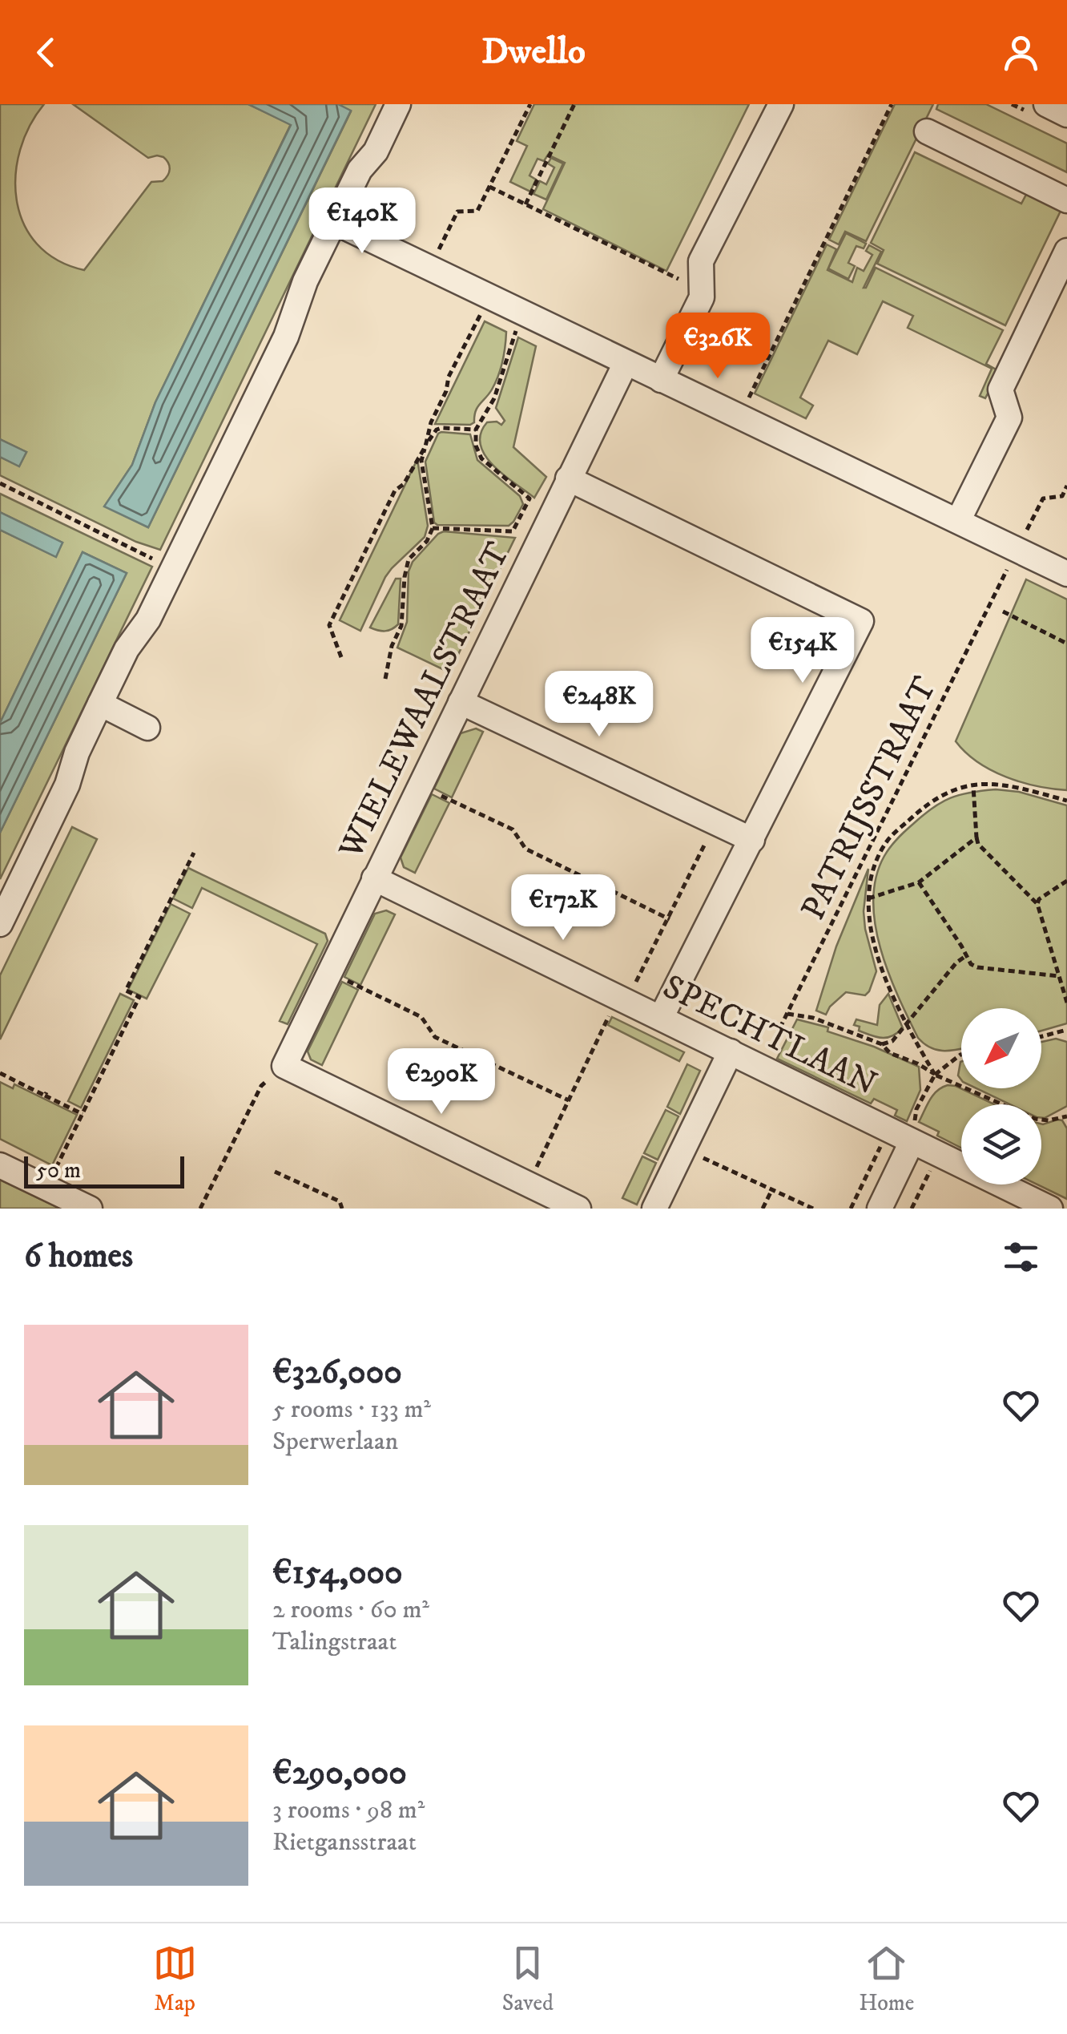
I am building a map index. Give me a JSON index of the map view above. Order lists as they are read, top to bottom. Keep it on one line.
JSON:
{"streets":{"street":["WIELEWAALSTRAAT","SPECHTLAAN"],"path":["PATRIJSSTRAAT"]},"crossings":[["WIELEWAALSTRAAT","SPECHTLAAN"],["PATRIJSSTRAAT","SPECHTLAAN"]],"scale_bar":"50 m","north":"bottom left","page":{"header":"Dwello","price":["€140K","€326K","€154K","€248K","€172K","€290K"],"scale":"50 m","heading":"6 homes","list":[{"name":"€326,000","note":"5 rooms · 133 m² · Sperwerlaan"},{"name":"€154,000","note":"2 rooms · 60 m² · Talingstraat"},{"name":"€290,000","note":"3 rooms · 98 m² · Rietgansstraat"}],"tabs":["Map","Saved","Home"]}}
